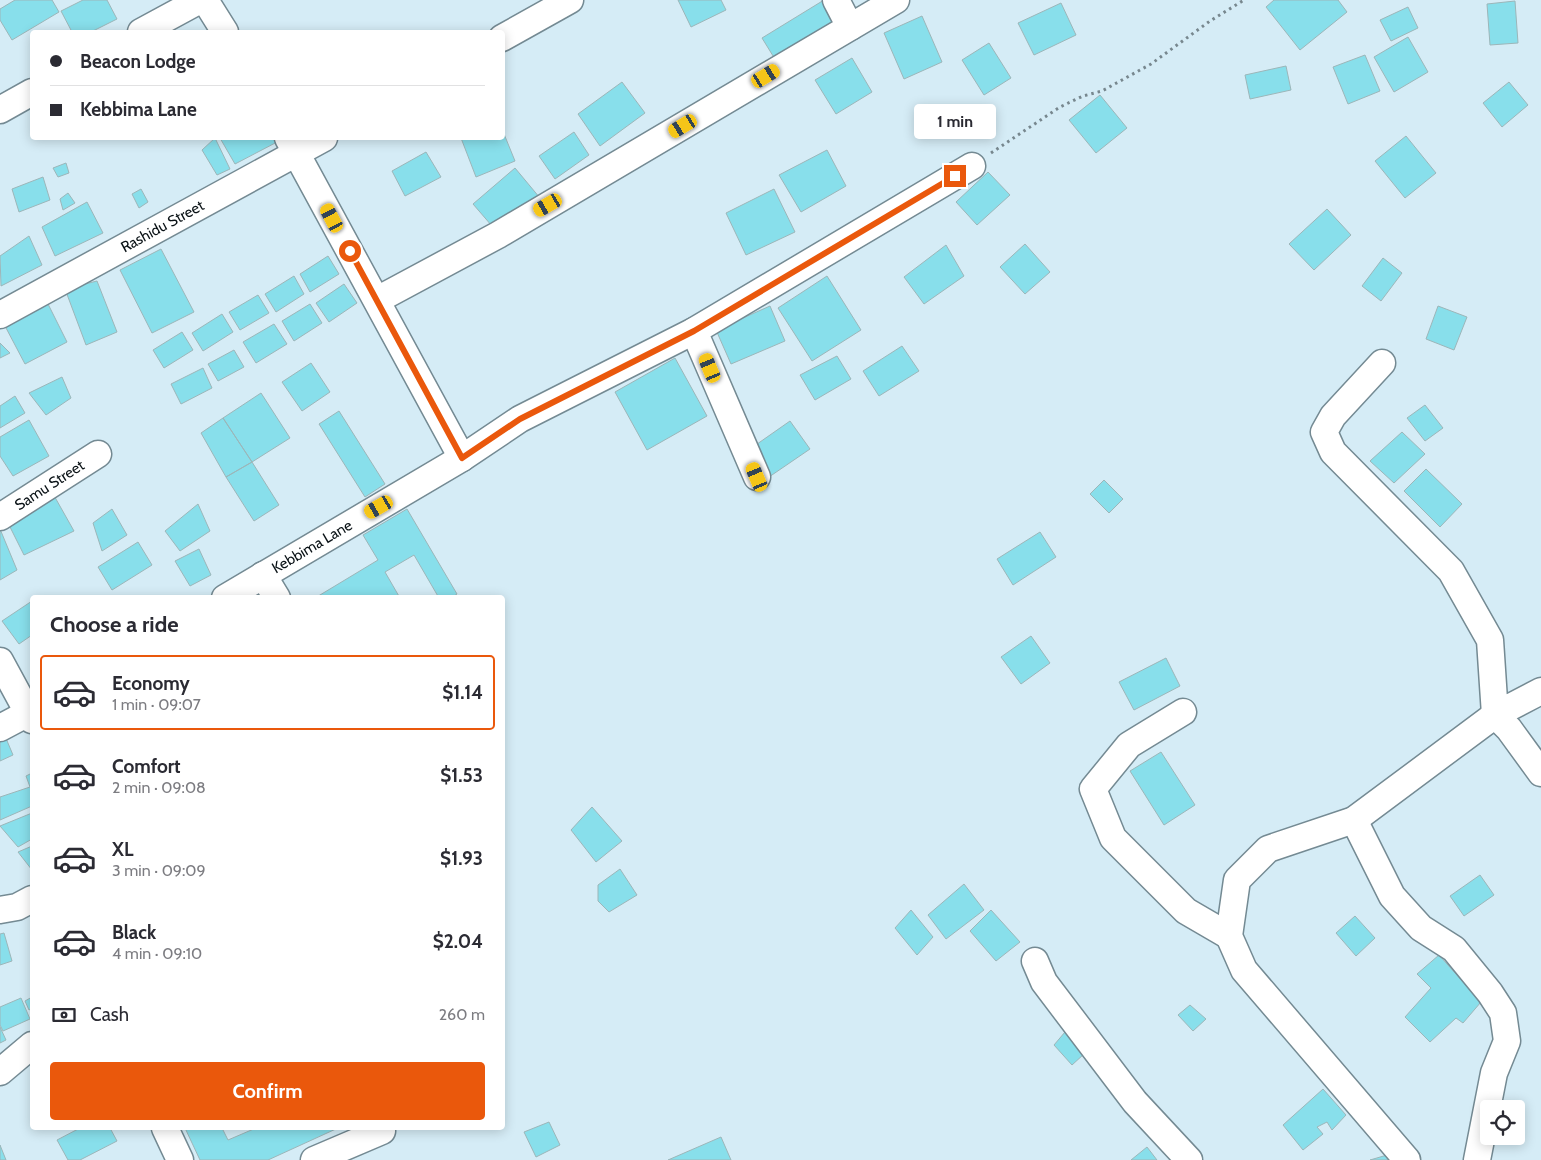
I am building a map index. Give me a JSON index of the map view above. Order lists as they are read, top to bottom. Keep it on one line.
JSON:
{"streets":{"street":["Rashidu Street","Samu Street","Kebbima Lane"]},"page":{"banner":["Beacon Lodge","Kebbima Lane"],"bubble":"1 min","heading":"Choose a ride","list":[{"name":"Economy","note":"1 min · 09:07","value":"$1.14"},{"name":"Comfort","note":"2 min · 09:08","value":"$1.53"},{"name":"XL","note":"3 min · 09:09","value":"$1.93"},{"name":"Black","note":"4 min · 09:10","value":"$2.04"}],"pay":["Cash","260 m"],"buttons":"Confirm"}}
